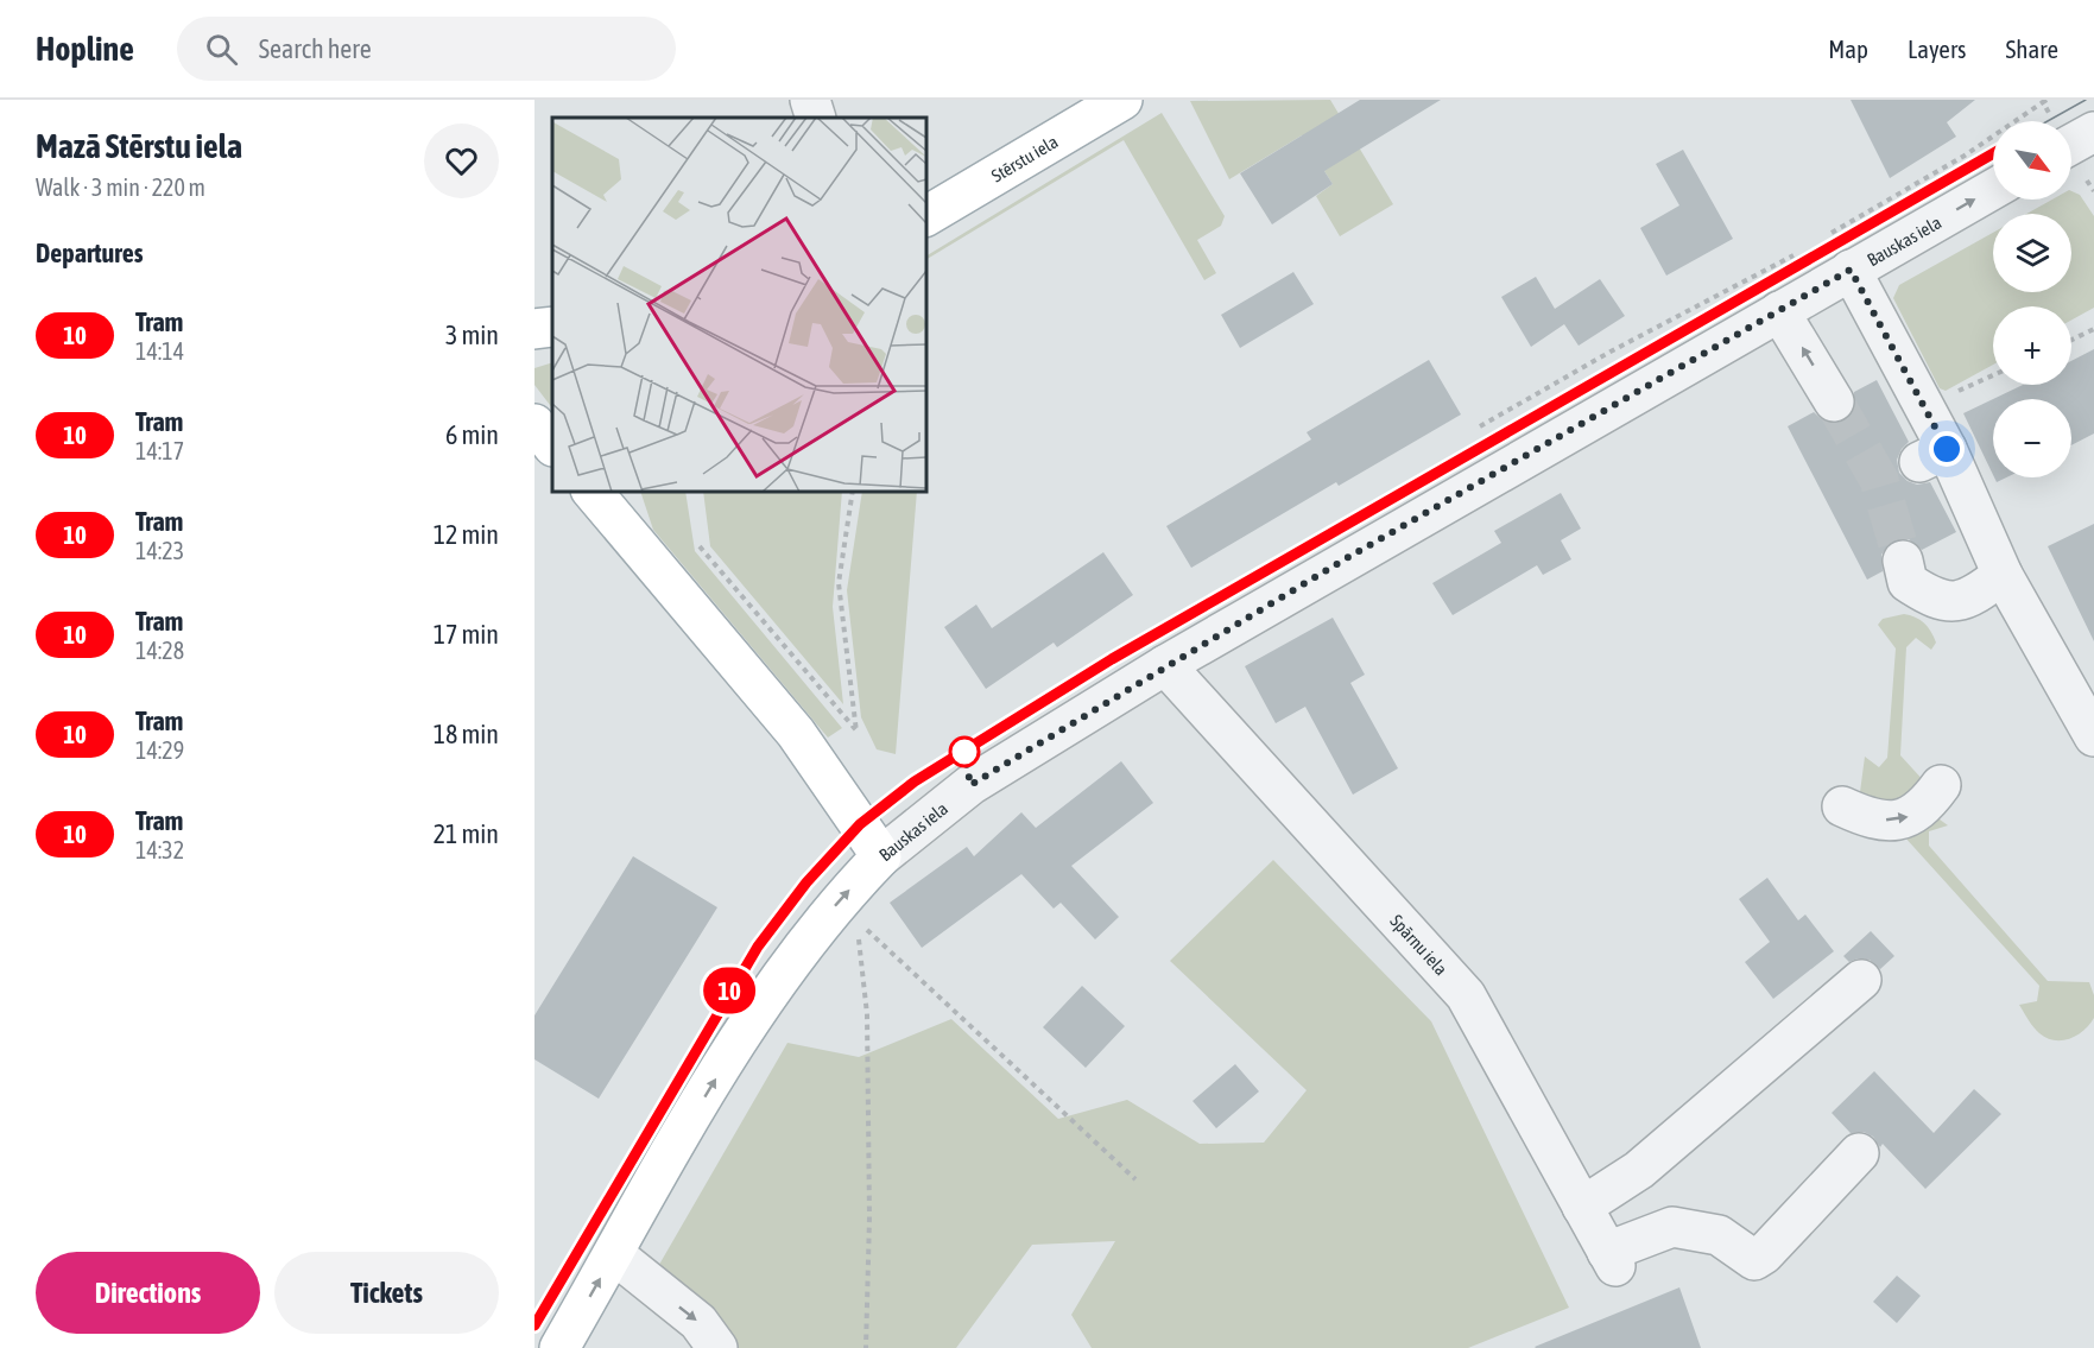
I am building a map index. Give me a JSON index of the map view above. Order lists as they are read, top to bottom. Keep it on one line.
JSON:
{"streets":{"main road":["Stērstu iela","Bauskas iela"],"street":["Spārnu iela"]},"crossings":[["Bauskas iela","Spārnu iela"]],"one_way":["Bauskas iela"],"lines":["tram line 10"],"north":"bottom right","page":{"header":"Hopline","search":"Search here","nav":["Map","Layers","Share"],"heading":[["Mazā Stērstu iela","Walk · 3 min · 220 m"],"Departures"],"on_map":"10","map_buttons":["+","−"],"list":[{"mark":"10","name":"Tram","note":"14:14","value":"3 min"},{"mark":"10","name":"Tram","note":"14:17","value":"6 min"},{"mark":"10","name":"Tram","note":"14:23","value":"12 min"},{"mark":"10","name":"Tram","note":"14:28","value":"17 min"},{"mark":"10","name":"Tram","note":"14:29","value":"18 min"},{"mark":"10","name":"Tram","note":"14:32","value":"21 min"}],"buttons":["Directions","Tickets"]}}
